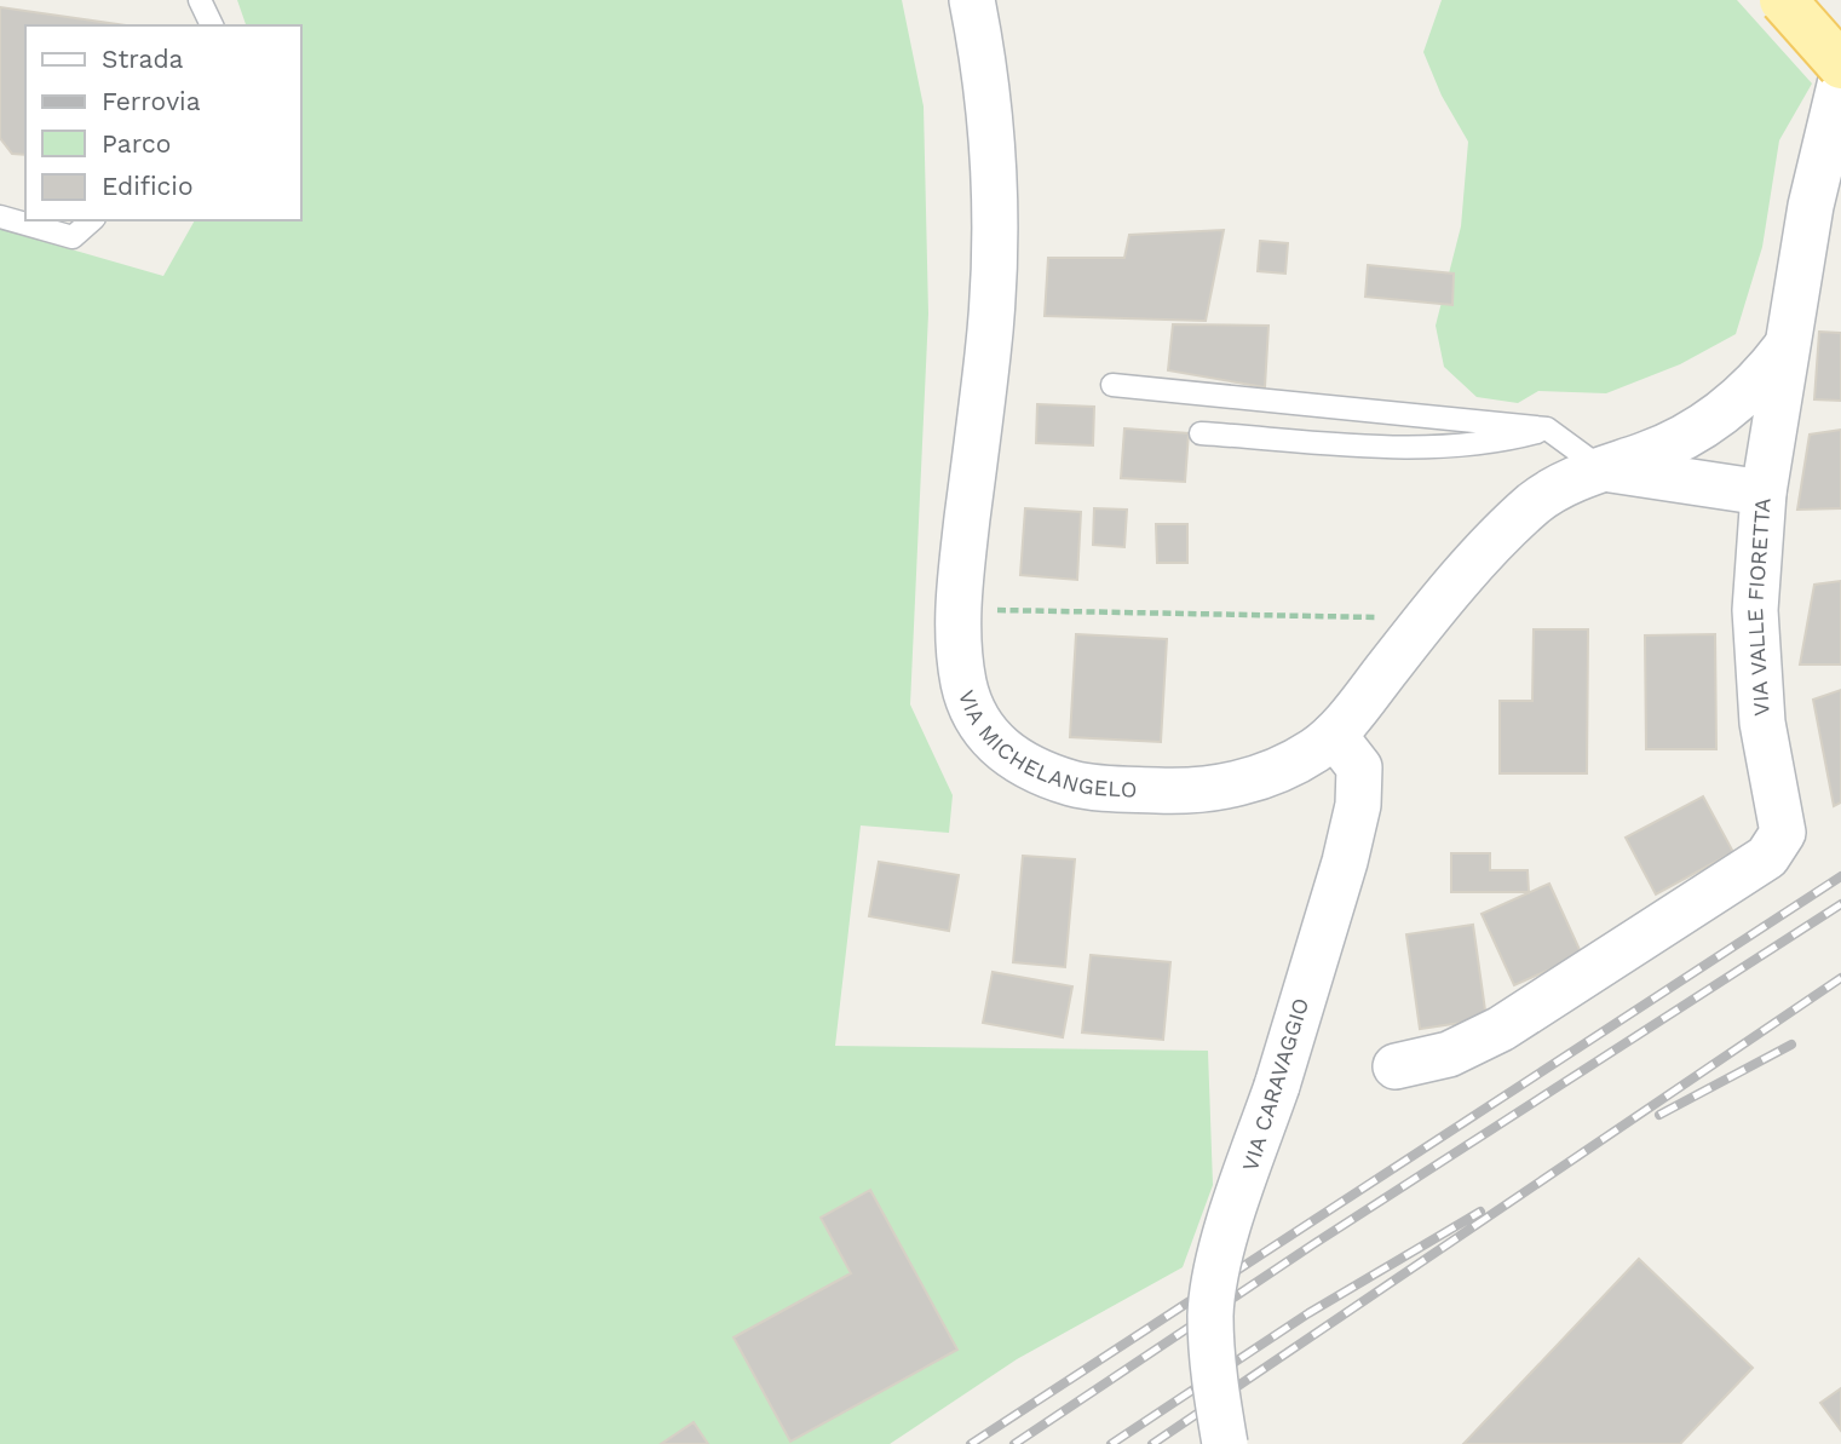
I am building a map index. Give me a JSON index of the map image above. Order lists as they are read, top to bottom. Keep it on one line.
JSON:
{"streets":{"street":["VIA VALLE FIORETTA","VIA MICHELANGELO","VIA CARAVAGGIO"]},"crossings":[["VIA VALLE FIORETTA","VIA MICHELANGELO"],["VIA MICHELANGELO","VIA CARAVAGGIO"]],"legend":["Strada","Ferrovia","Parco","Edificio"]}
